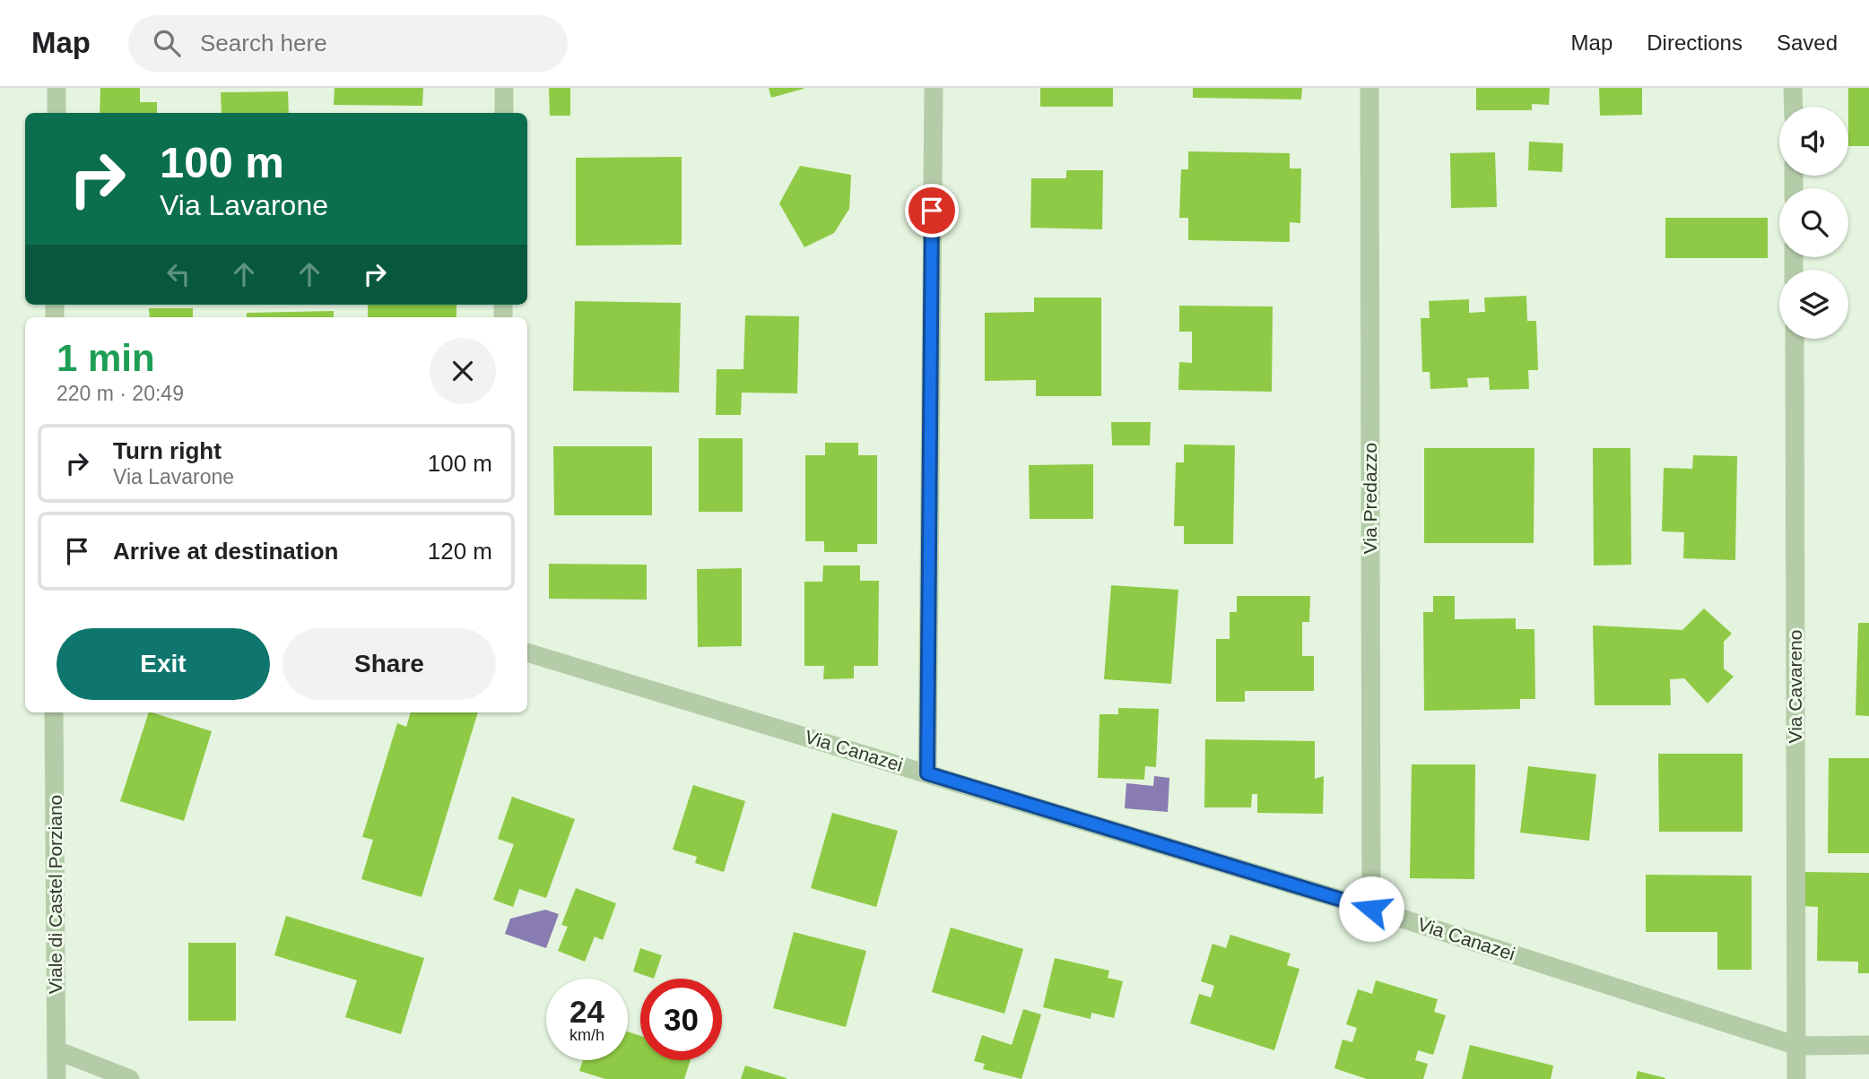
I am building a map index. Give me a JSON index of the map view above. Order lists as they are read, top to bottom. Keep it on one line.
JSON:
{"streets":{"street":["Via Predazzo","Via Cavareno","Via Canazei","Viale di Castel Porziano"]},"crossings":[["Via Predazzo","Via Canazei"],["Via Cavareno","Via Canazei"]],"page":{"header":"Map","search":"Search here","nav":["Map","Directions","Saved"],"turn":["100 m","Via Lavarone"],"heading":["1 min","220 m · 20:49"],"list":[{"name":"Turn right","note":"Via Lavarone","value":"100 m"},{"name":"Arrive at destination","value":"120 m"}],"buttons":["Exit","Share"],"speed":"24 km/h","limit":"30"}}
